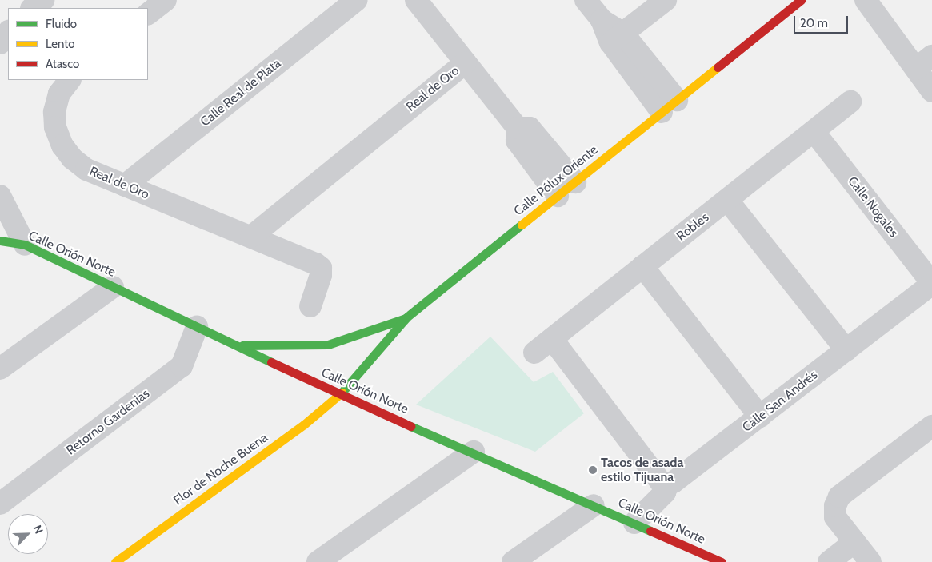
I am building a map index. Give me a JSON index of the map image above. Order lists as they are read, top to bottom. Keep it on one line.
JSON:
{"streets":{"street":["Real de Oro","Calle Real de Plata","Calle Pólux Oriente","Calle Nogales","Robles","Calle Orión Norte","Calle San Andrés","Retorno Gardenias","Flor de Noche Buena"]},"crossings":[["Real de Oro","Calle Real de Plata"],["Calle Pólux Oriente","Calle Orión Norte"],["Calle Pólux Oriente","Flor de Noche Buena"],["Calle Nogales","Robles"],["Calle Nogales","Calle San Andrés"],["Calle Orión Norte","Calle San Andrés"],["Calle Orión Norte","Retorno Gardenias"],["Calle Orión Norte","Flor de Noche Buena"]],"places":["Tacos de asada estilo Tijuana"],"legend":["Fluido","Lento","Atasco"],"scale_bar":"20 m","north":"top right"}
